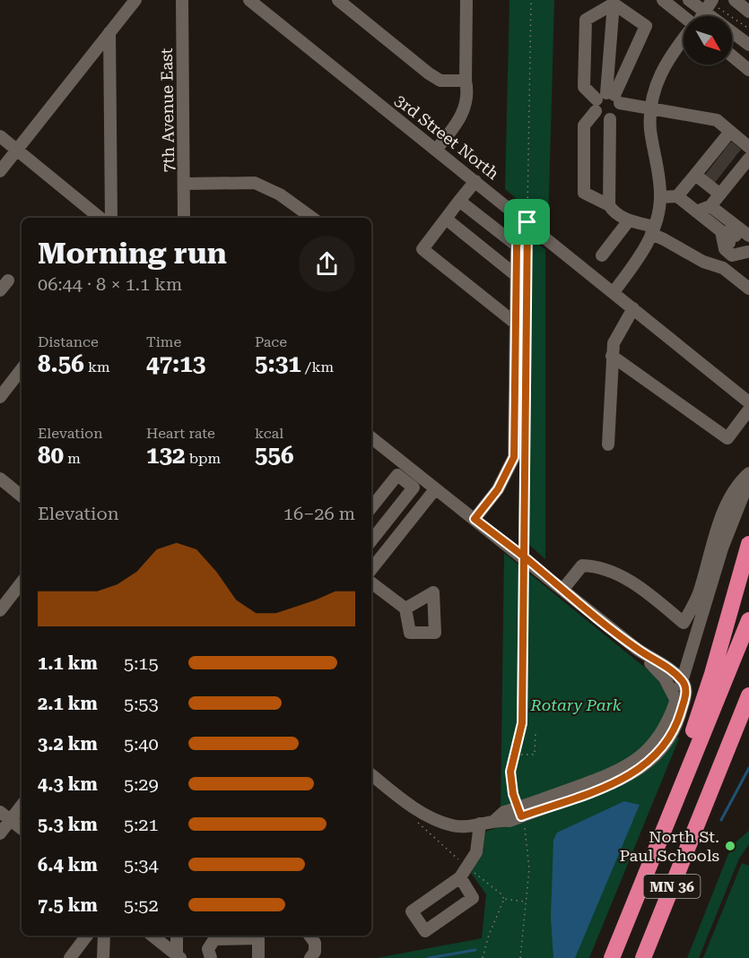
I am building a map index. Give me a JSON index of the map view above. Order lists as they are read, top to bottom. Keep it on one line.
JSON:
{"streets":{"highway":["MN 36"],"street":["7th Avenue East","3rd Street North"]},"parks":["Rotary Park"],"places":["North St. Paul Schools"],"north":"bottom right","page":{"heading":["Morning run","06:44 · 8 × 1.1 km"],"stats":[["Distance","8.56 km"],["Time","47:13"],["Pace","5:31 /km"],["Elevation","80 m"],["Heart rate","132 bpm"],["kcal","556"]],"chart":["Elevation","16–26 m"],"list":[{"name":"1.1 km","note":"5:15"},{"name":"2.1 km","note":"5:53"},{"name":"3.2 km","note":"5:40"},{"name":"4.3 km","note":"5:29"},{"name":"5.3 km","note":"5:21"},{"name":"6.4 km","note":"5:34"},{"name":"7.5 km","note":"5:52"}]}}
